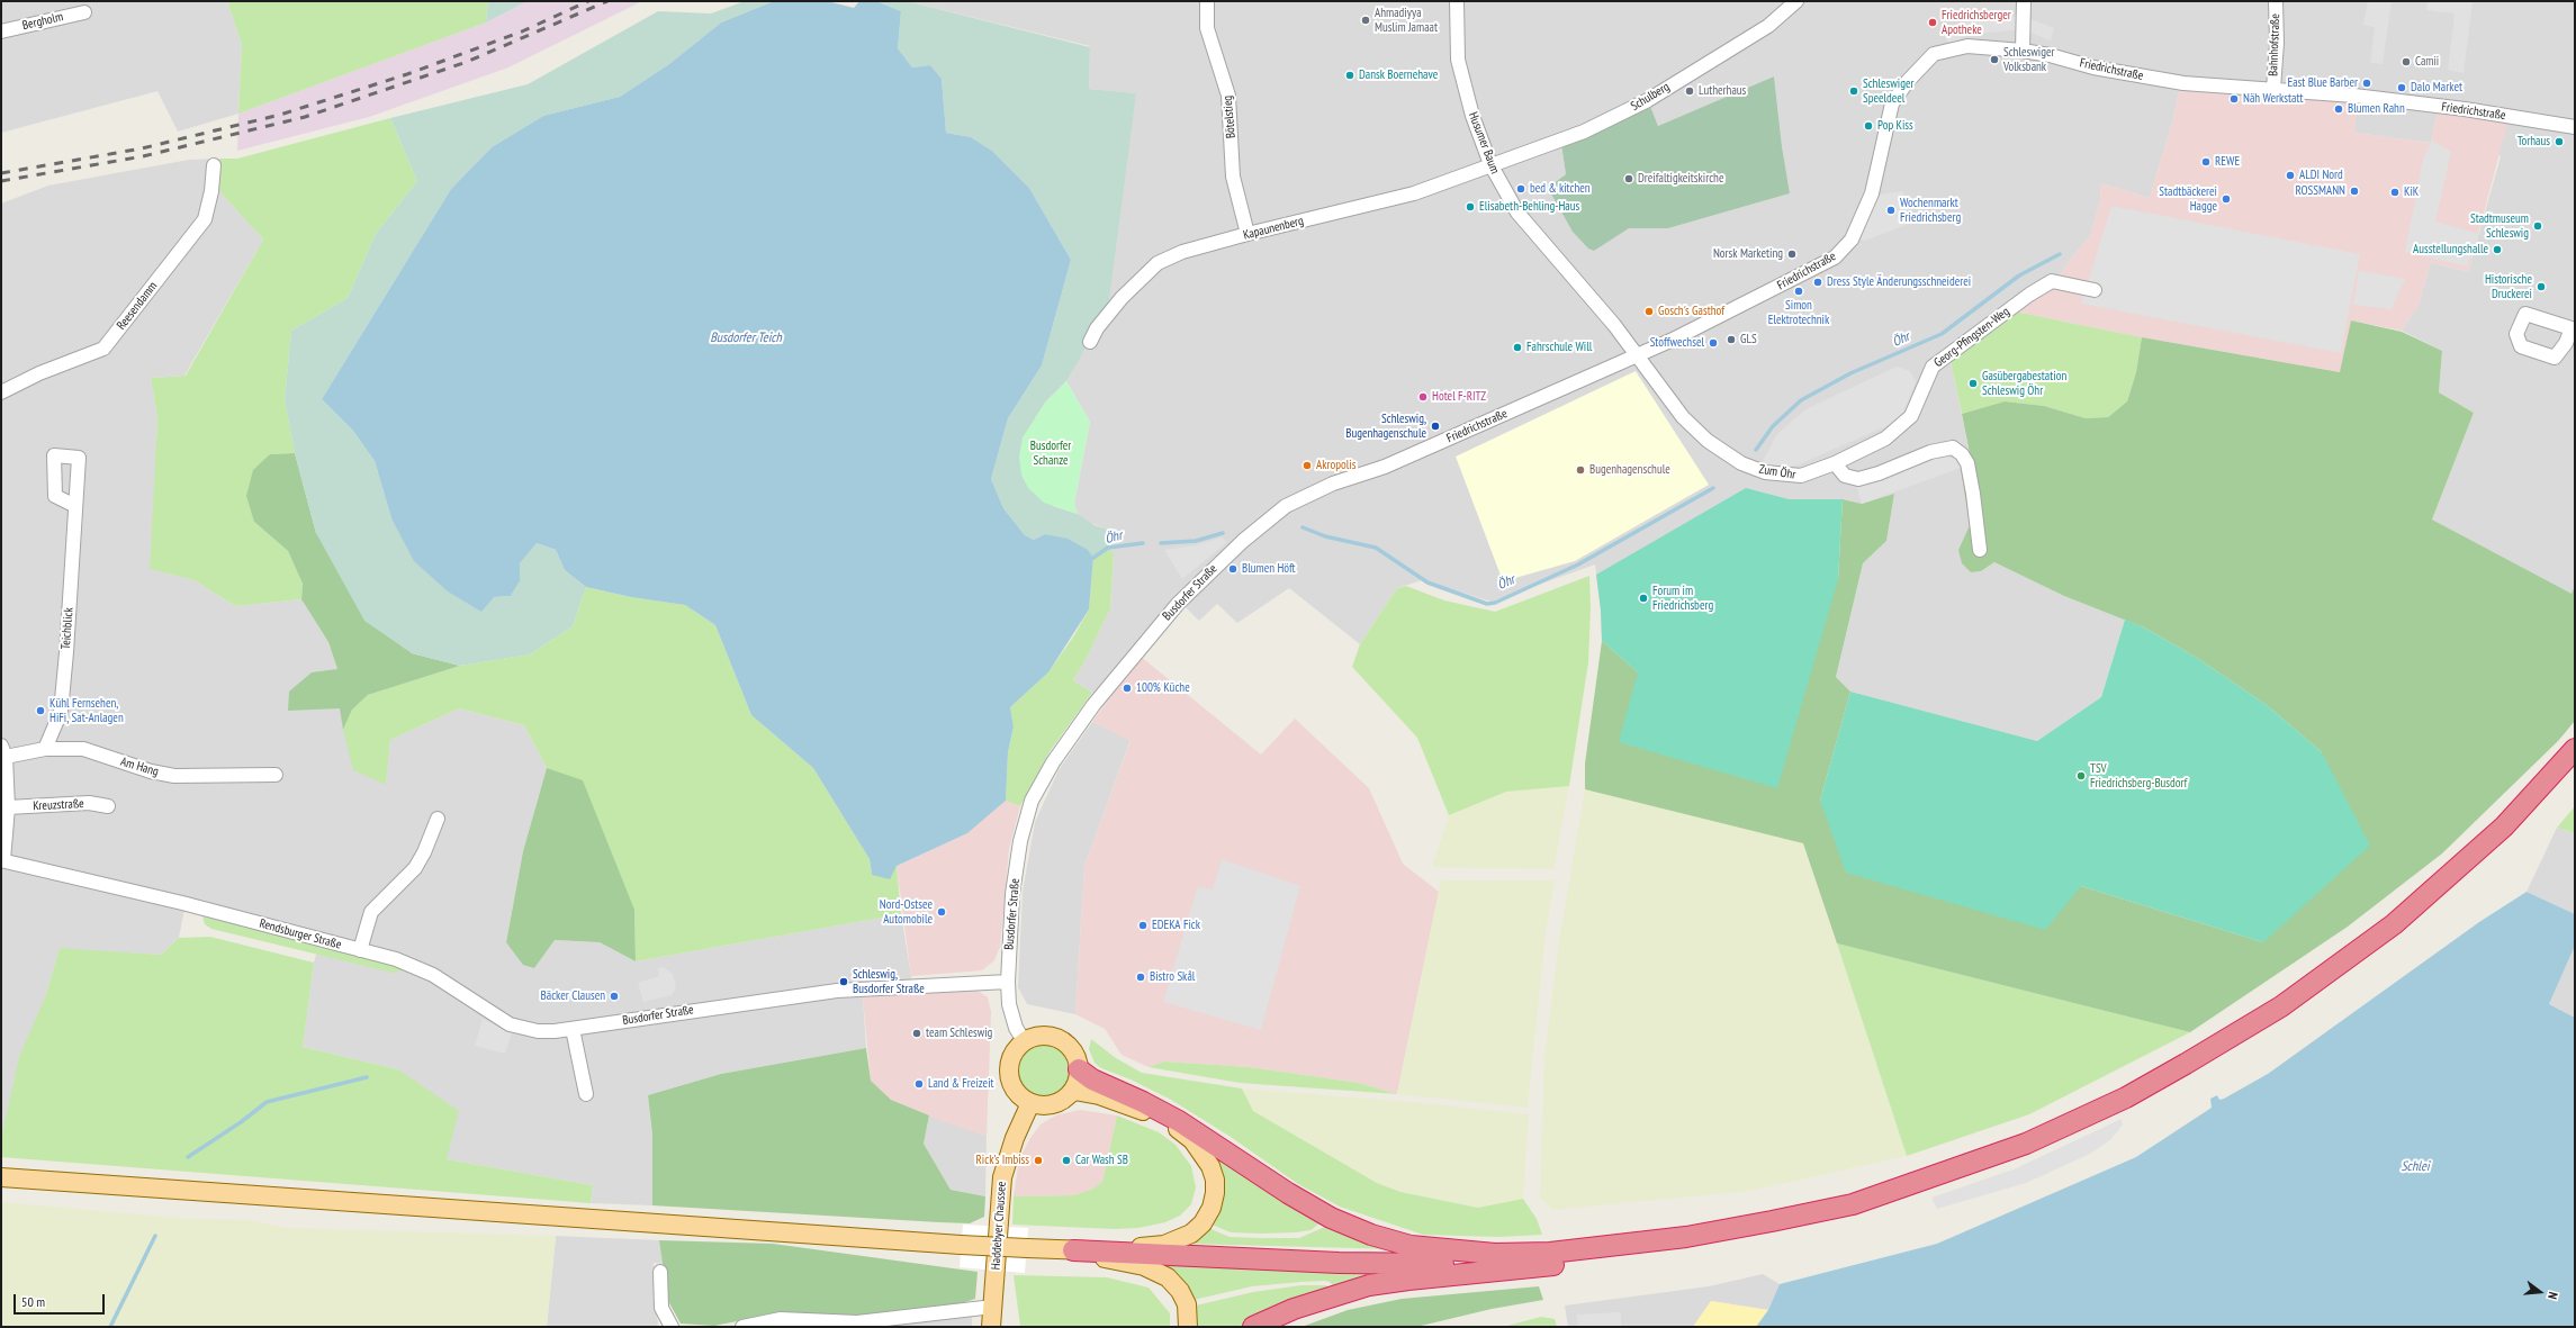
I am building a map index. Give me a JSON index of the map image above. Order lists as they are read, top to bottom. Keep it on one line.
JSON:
{"streets":{"main road":["Haddebyer Chaussee"],"street":["Bergholm","Bahnhofstraße","Friedrichstraße","Schulberg","Bötelstieg","Husumer Baum","Kapaunenberg","Reesendamm","Georg-Pfingsten-Weg","Zum Öhr","Busdorfer Straße","Teichblick","Am Hang","Kreuzstraße","Rendsburger Straße"]},"crossings":[["Bahnhofstraße","Friedrichstraße"],["Friedrichstraße","Husumer Baum"],["Friedrichstraße","Zum Öhr"],["Friedrichstraße","Busdorfer Straße"],["Schulberg","Husumer Baum"],["Schulberg","Kapaunenberg"],["Bötelstieg","Kapaunenberg"],["Husumer Baum","Kapaunenberg"],["Husumer Baum","Zum Öhr"],["Georg-Pfingsten-Weg","Zum Öhr"],["Busdorfer Straße","Rendsburger Straße"],["Teichblick","Am Hang"]],"water":["Busdorfer Teich","Öhr","Schlei"],"parks":["Busdorfer Schanze"],"places":["Ahmadiyya Muslim Jamaat","Friedrichsberger Apotheke","Schleswiger Volksbank","Camii","Dansk Boernehave","East Blue Barber","Dalo Market","Lutherhaus","Schleswiger Speeldeel","Näh Werkstatt","Blumen Rahn","Pop Kiss","Torhaus","REWE","ALDI Nord","Dreifaltigkeitskirche","bed & kitchen","ROSSMANN","KiK","Stadtbäckerei Hagge","Elisabeth-Behling-Haus","Wochenmarkt Friedrichsberg","Stadtmuseum Schleswig","Ausstellungshalle","Norsk Marketing","Dress Style Änderungsschneiderei","Historische Druckerei","Simon Elektrotechnik","Gosch's Gasthof","GLS","Stoffwechsel","Fahrschule Will","Gasübergabestation Schleswig Öhr","Hotel F-RITZ","Schleswig, Bugenhagenschule","Akropolis","Bugenhagenschule","Blumen Höft","Forum im Friedrichsberg","100% Küche","Kühl Fernsehen, HiFi, Sat-Anlagen","TSV Friedrichsberg-Busdorf","Nord-Ostsee Automobile","EDEKA Fick","Bistro Skål","Schleswig, Busdorfer Straße","Bäcker Clausen","team Schleswig","Land & Freizeit","Rick’s Imbiss","Car Wash SB"],"scale_bar":"50 m","north":"right"}
